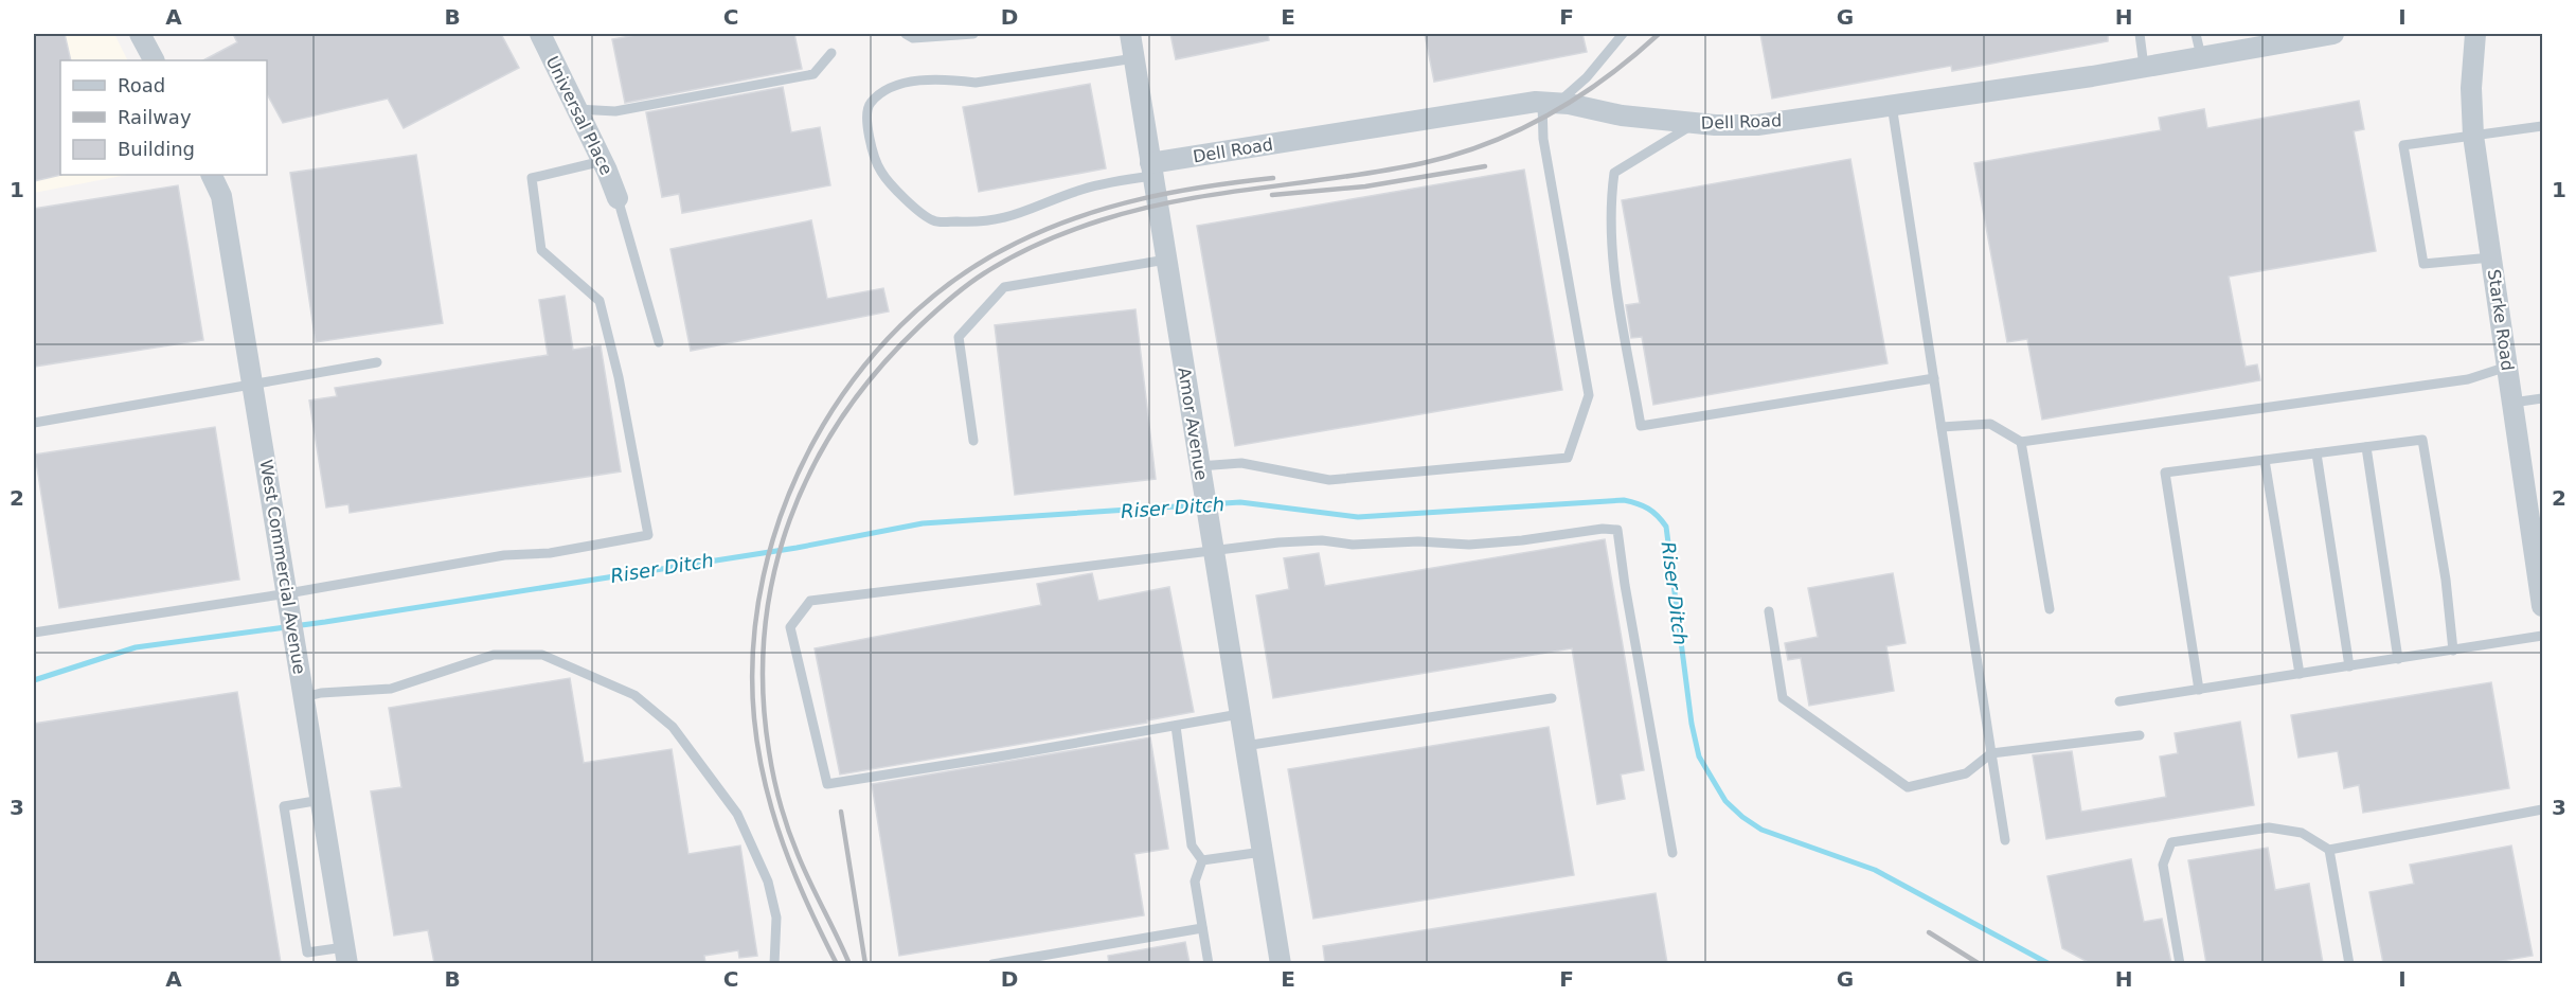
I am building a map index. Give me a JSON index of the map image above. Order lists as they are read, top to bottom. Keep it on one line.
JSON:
{"streets":{"street":["Universal Place","Dell Road","Starke Road","Amor Avenue","West Commercial Avenue"]},"crossings":[["Dell Road","Amor Avenue"]],"water":["Riser Ditch"],"legend":["Road","Railway","Building"],"grid":{"columns":["A","B","C","D","E","F","G","H","I"],"rows":["1","2","3"]}}
